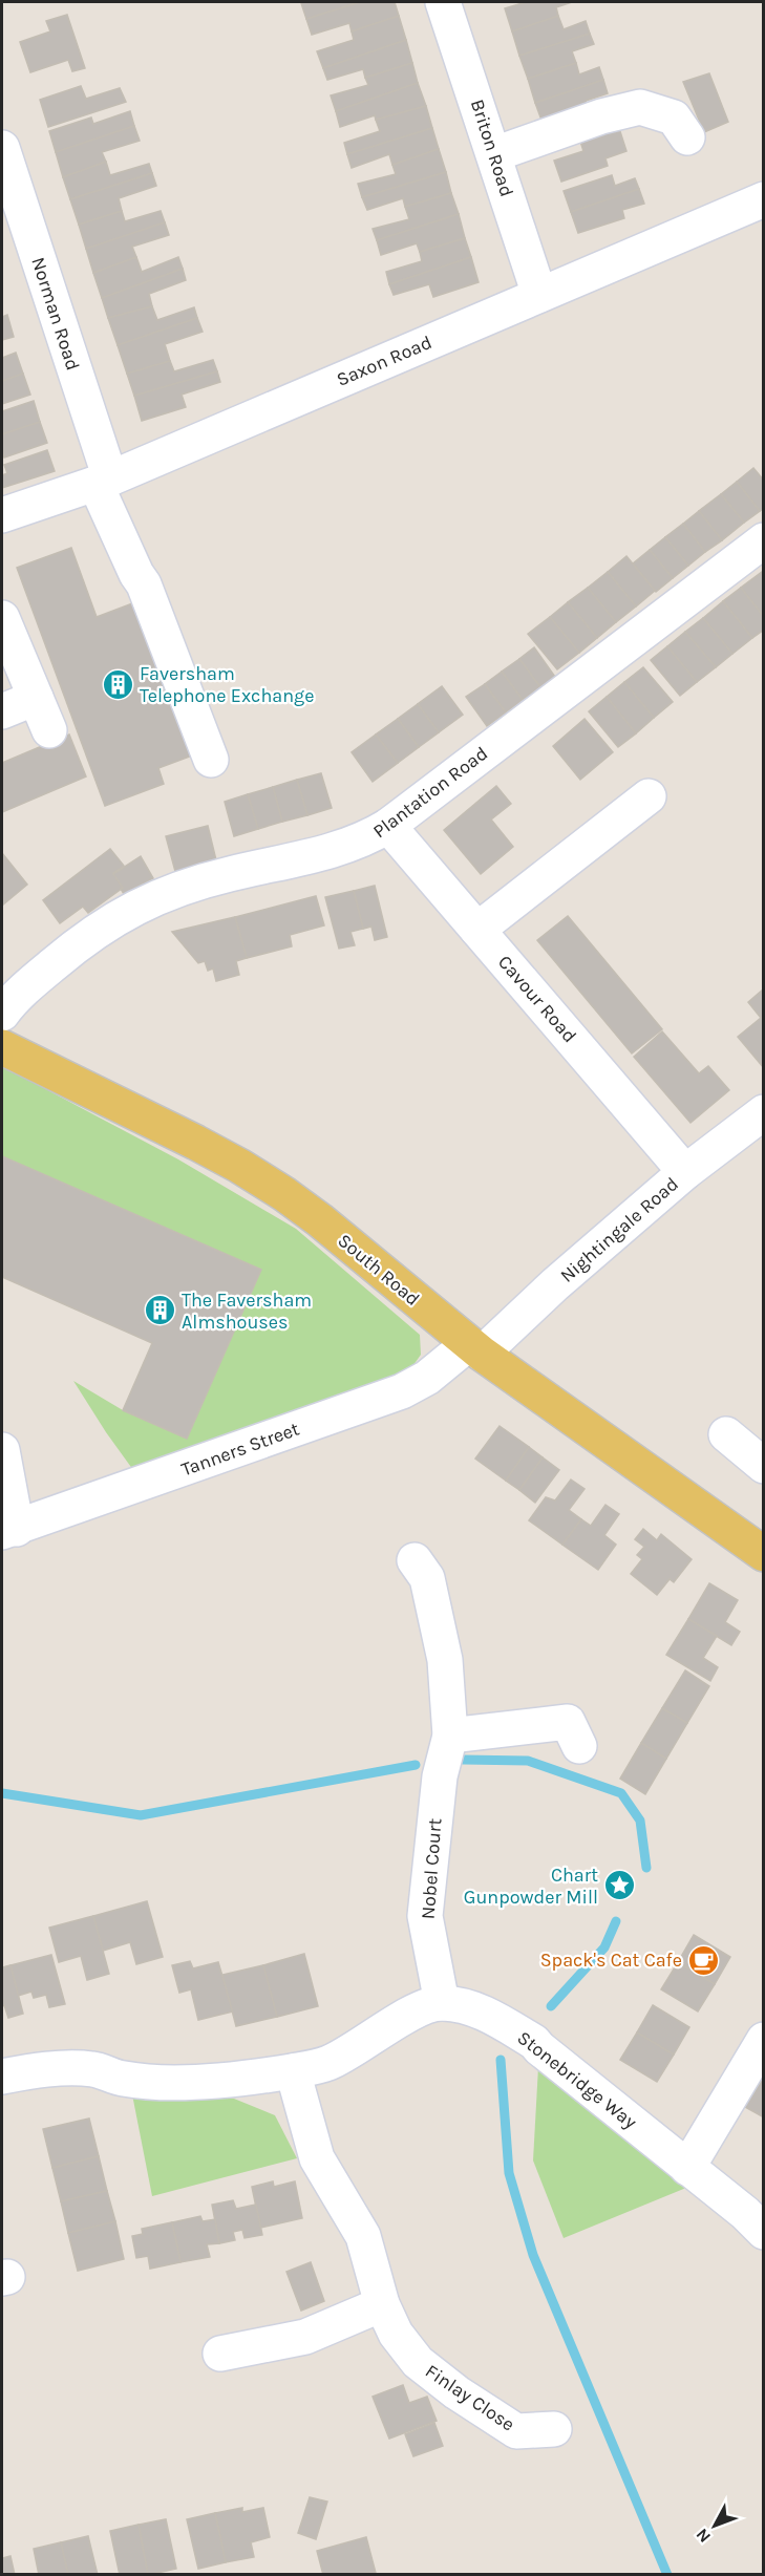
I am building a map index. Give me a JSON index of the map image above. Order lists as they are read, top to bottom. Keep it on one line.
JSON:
{"streets":{"main road":["South Road"],"street":["Briton Road","Norman Road","Saxon Road","Plantation Road","Cavour Road","Nightingale Road","Tanners Street","Nobel Court","Stonebridge Way","Finlay Close"]},"crossings":[["Briton Road","Saxon Road"],["Norman Road","Saxon Road"],["Plantation Road","Cavour Road"],["Cavour Road","Nightingale Road"],["Nightingale Road","South Road"],["Nightingale Road","Tanners Street"],["South Road","Tanners Street"],["Nobel Court","Stonebridge Way"]],"places":{"building":["Faversham Telephone Exchange","The Faversham Almshouses"],"place":["Chart Gunpowder Mill"],"cafe":["Spack's Cat Cafe"]},"north":"bottom left"}
